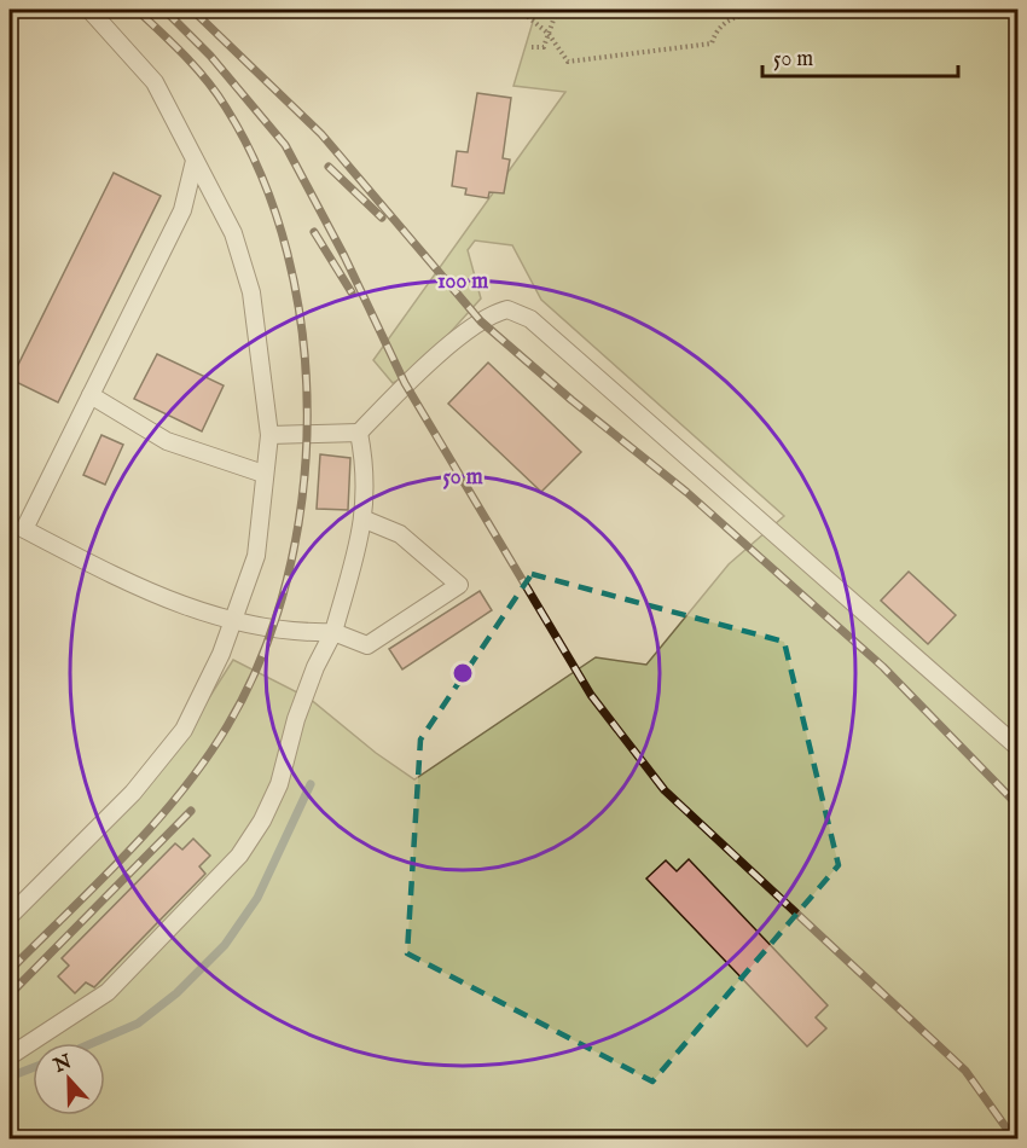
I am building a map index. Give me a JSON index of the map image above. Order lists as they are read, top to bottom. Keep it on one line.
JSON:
{"scale_bar":"50 m","north":"top","rings":["100 m","50 m"]}
